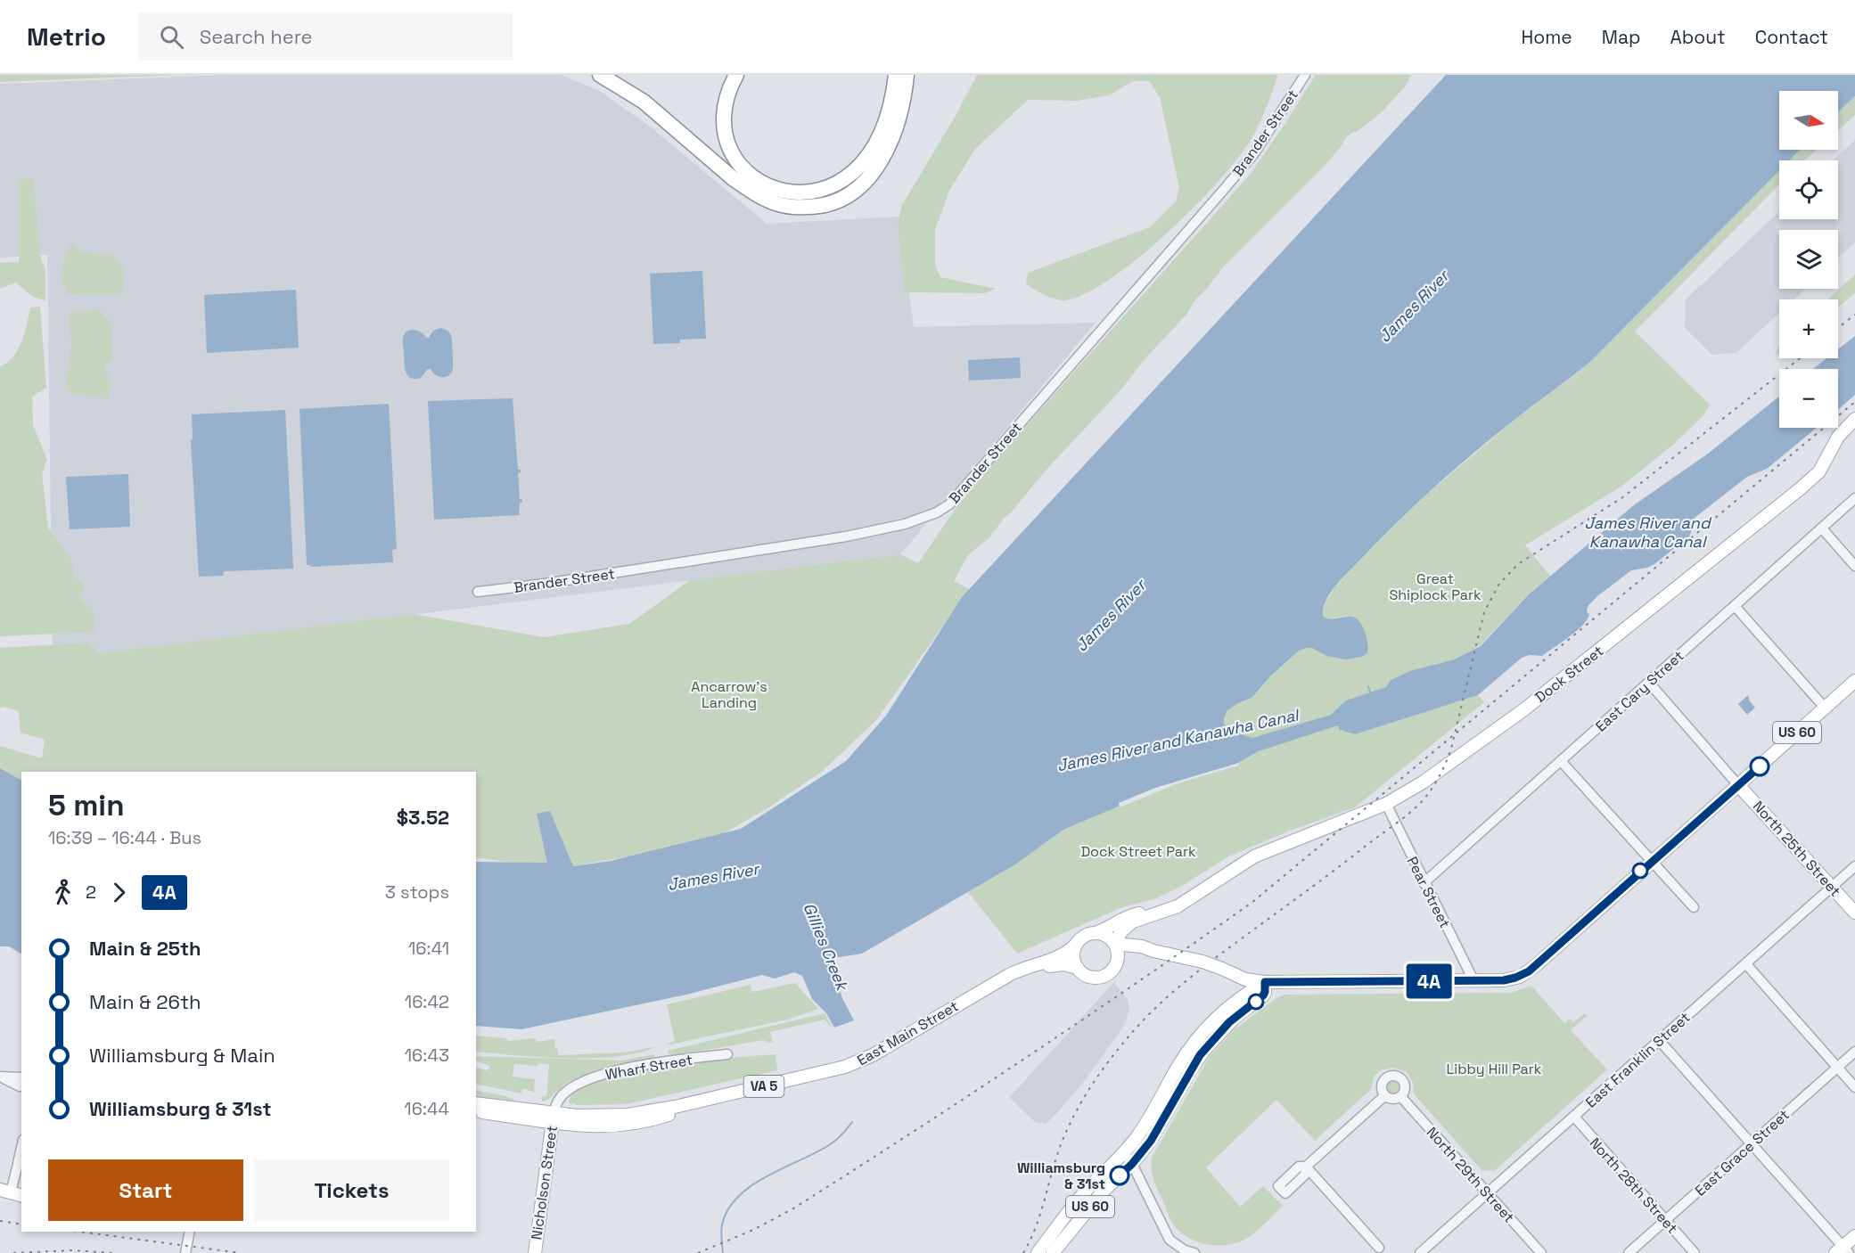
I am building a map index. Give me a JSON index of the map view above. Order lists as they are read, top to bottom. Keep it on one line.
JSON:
{"streets":{"main road":["Dock Street","US 60","North 25th Street","East Main Street","VA 5","Nicholson Street"],"street":["Brander Street","East Cary Street","Pear Street","East Franklin Street","Wharf Street","East Grace Street","North 29th Street","North 28th Street"]},"crossings":[["Dock Street","Pear Street"],["Dock Street","East Main Street"],["Dock Street","VA 5"],["East Cary Street","Pear Street"],["US 60","North 25th Street"],["US 60","Pear Street"],["US 60","VA 5"],["North 25th Street","East Franklin Street"],["East Main Street","Wharf Street"],["East Main Street","VA 5"],["East Main Street","Nicholson Street"],["East Franklin Street","North 29th Street"],["East Franklin Street","North 28th Street"],["Wharf Street","Nicholson Street"],["East Grace Street","North 28th Street"]],"water":["James River","James River and Kanawha Canal","Gillies Creek"],"parks":["Great Shiplock Park","Ancarrow's Landing","Dock Street Park","Libby Hill Park"],"places":["Williamsburg & 31st"],"lines":["bus line 4A"],"north":"right","page":{"header":"Metrio","search":"Search here","nav":["Home","Map","About","Contact"],"on_map":"4A","map_buttons":["+","−"],"heading":["5 min","16:39 – 16:44 · Bus","$3.52"],"legs":["2","4A","3 stops"],"list":[{"name":"Main & 25th","value":"16:41"},{"name":"Main & 26th","value":"16:42"},{"name":"Williamsburg & Main","value":"16:43"},{"name":"Williamsburg & 31st","value":"16:44"}],"buttons":["Start","Tickets"]}}
